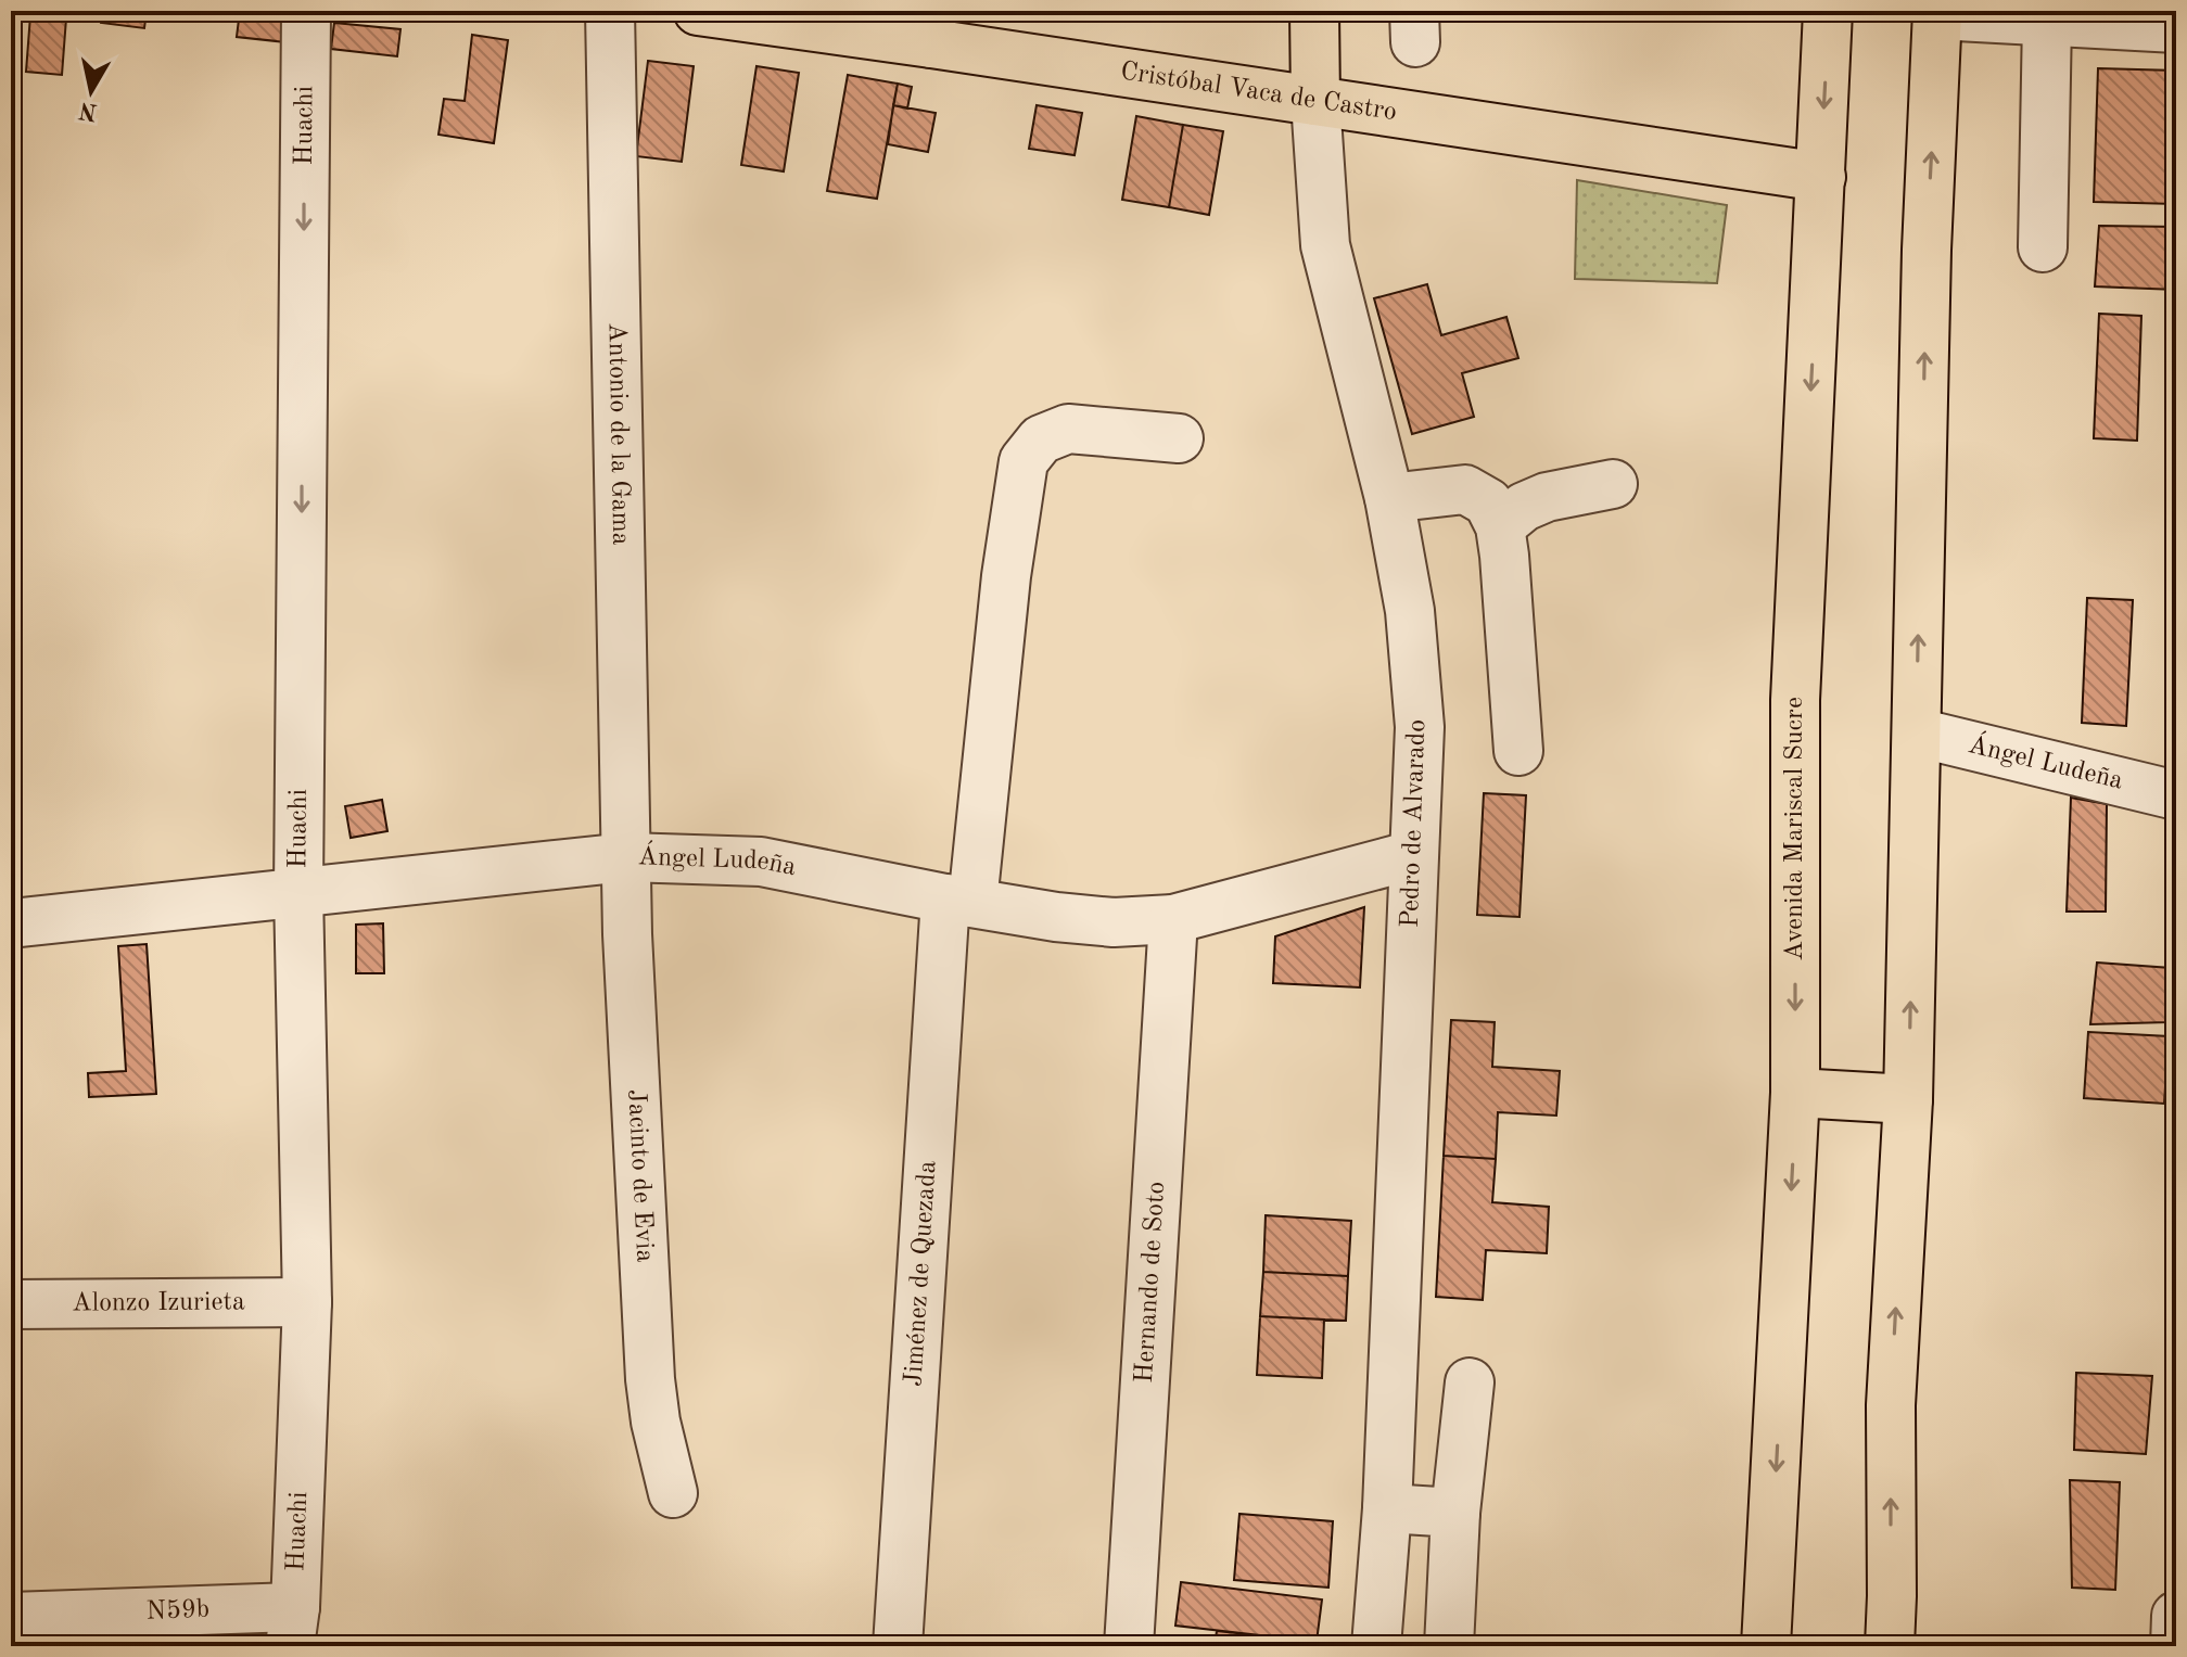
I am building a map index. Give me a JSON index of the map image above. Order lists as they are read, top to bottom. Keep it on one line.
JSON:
{"streets":{"main road":["Cristóbal Vaca de Castro","Pedro de Alvarado","Avenida Mariscal Sucre"],"street":["Huachi","Antonio de la Gama","Ángel Ludeña","Jacinto de Evia","Jiménez de Quezada","Hernando de Soto","Alonzo Izurieta","N59b"]},"crossings":[["Cristóbal Vaca de Castro","Pedro de Alvarado"],["Cristóbal Vaca de Castro","Avenida Mariscal Sucre"],["Huachi","Ángel Ludeña"],["Huachi","Alonzo Izurieta"],["Huachi","N59b"],["Antonio de la Gama","Ángel Ludeña"],["Antonio de la Gama","Jacinto de Evia"],["Ángel Ludeña","Pedro de Alvarado"],["Ángel Ludeña","Jacinto de Evia"],["Ángel Ludeña","Jiménez de Quezada"],["Ángel Ludeña","Hernando de Soto"]],"one_way":["Huachi"],"north":"bottom"}
